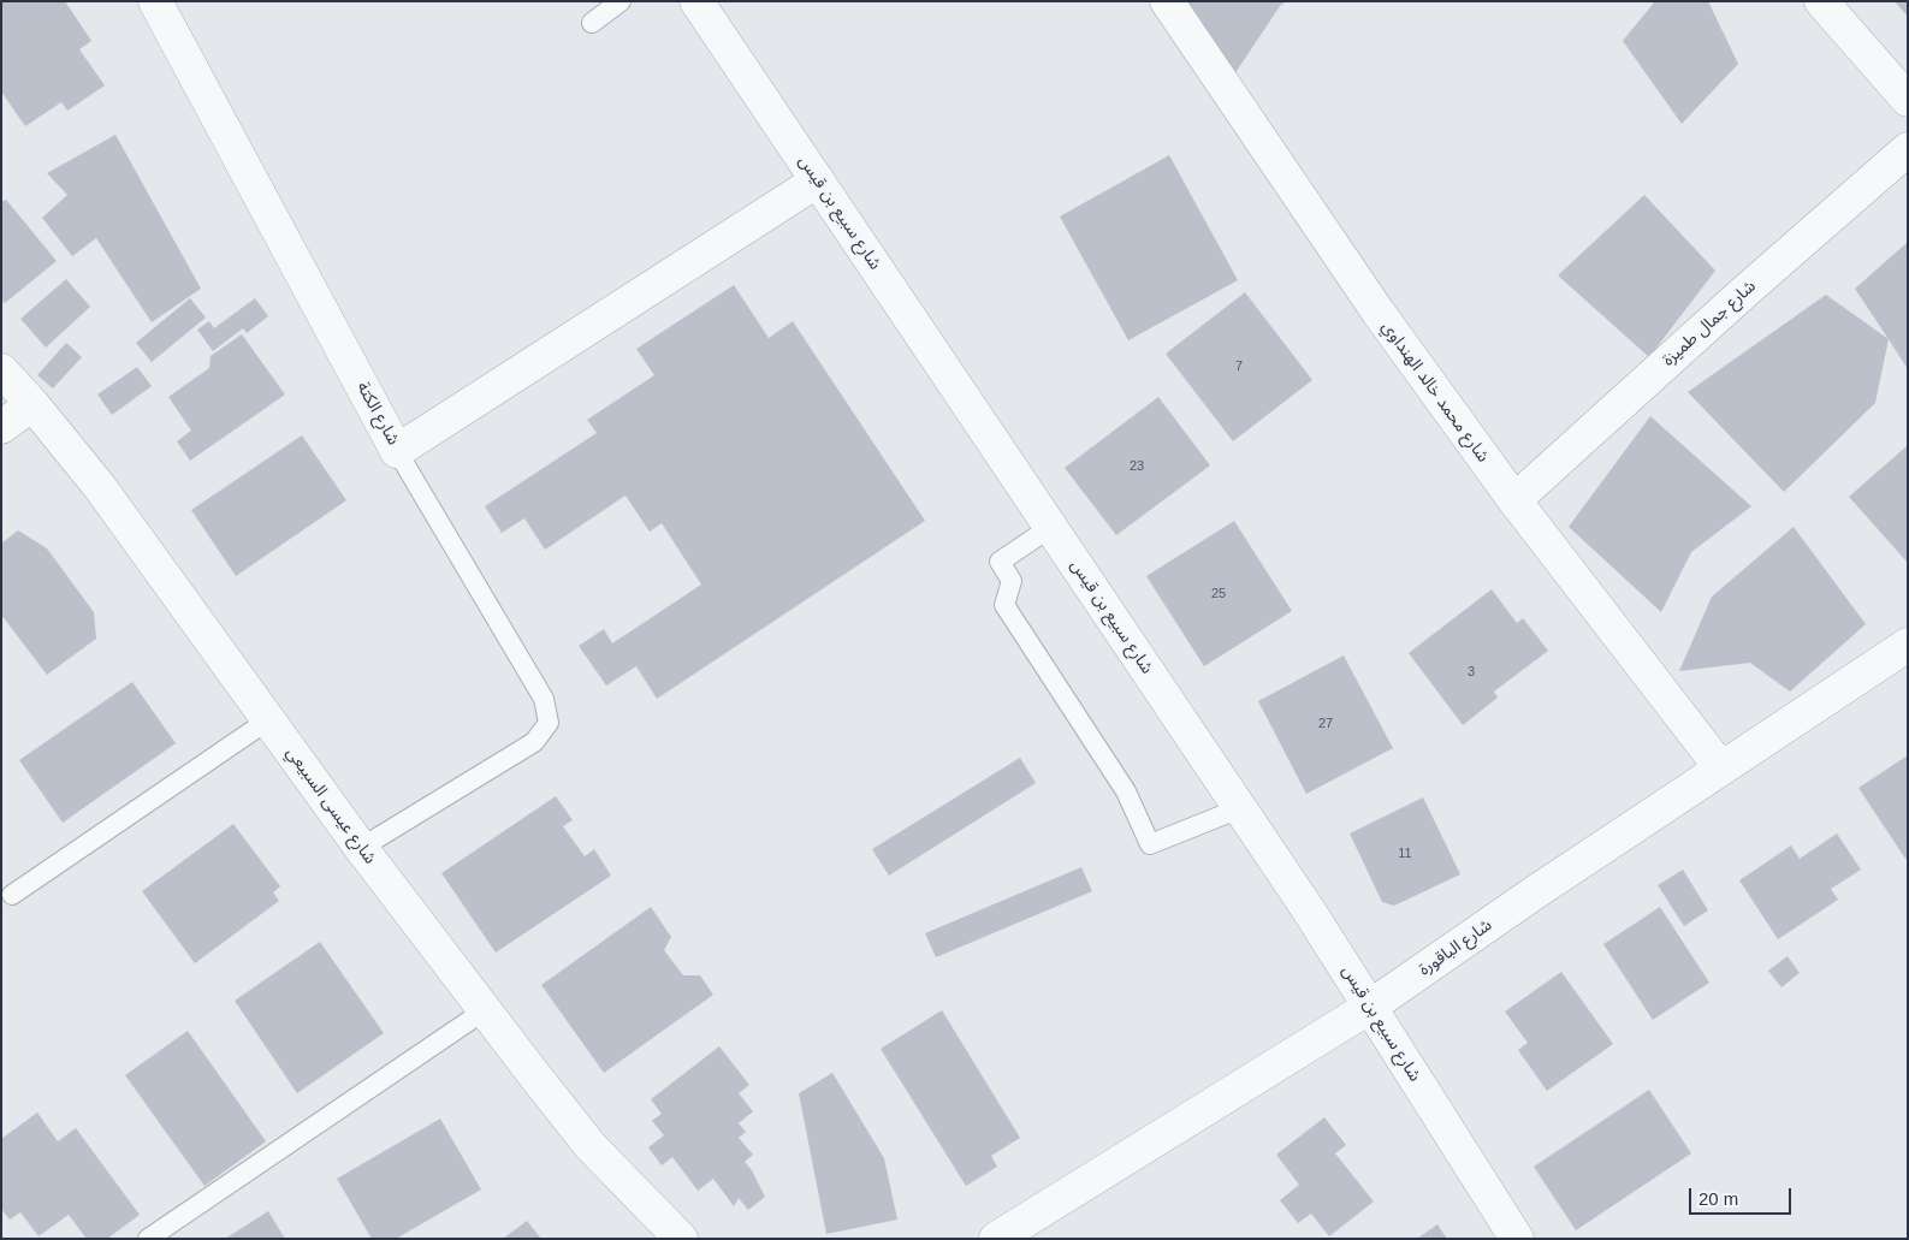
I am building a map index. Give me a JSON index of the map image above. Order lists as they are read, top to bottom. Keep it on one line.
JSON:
{"streets":{"street":["شارع سبيع بن قيس","شارع جمال طميزة","شارع محمد خالد الهنداوي","شارع الكتة","شارع عيسى السبيعي","شارع الباقورة"]},"crossings":[["شارع سبيع بن قيس","شارع الكتة"],["شارع سبيع بن قيس","شارع الباقورة"],["شارع جمال طميزة","شارع محمد خالد الهنداوي"],["شارع محمد خالد الهنداوي","شارع الباقورة"]],"house_numbers":["7","23","25","3","27","11"],"scale_bar":"20 m"}
